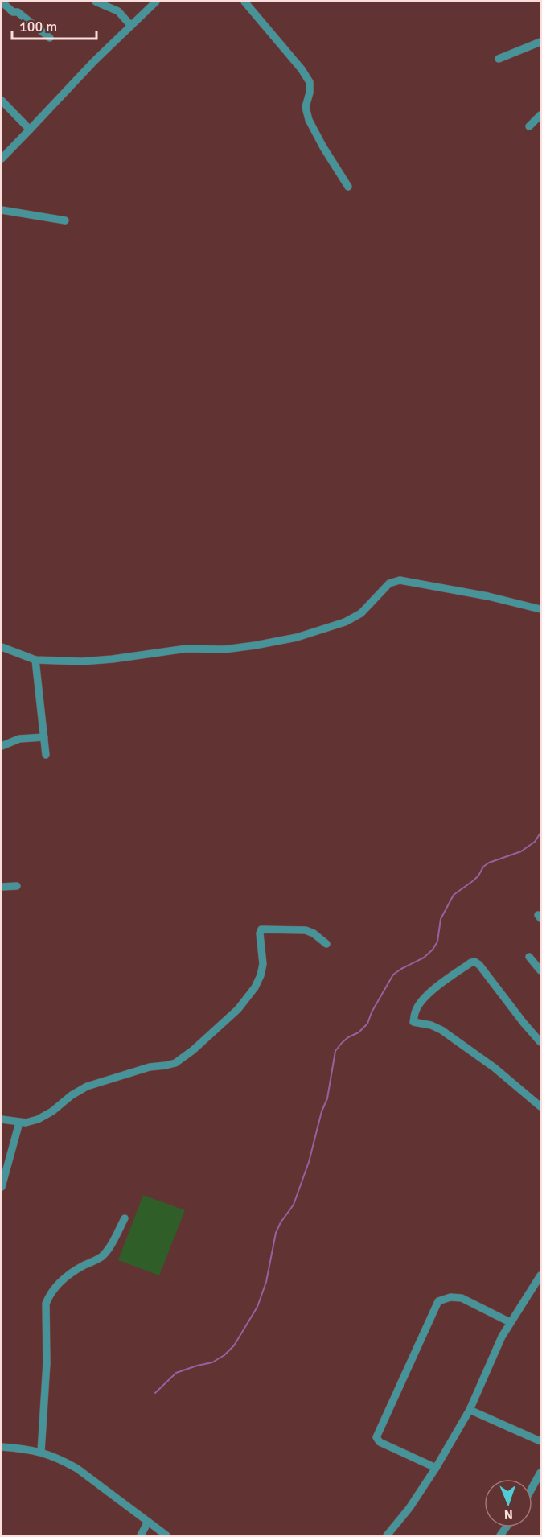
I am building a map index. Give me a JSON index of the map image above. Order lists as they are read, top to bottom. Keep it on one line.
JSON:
{"scale_bar":"100 m","north":"bottom"}
